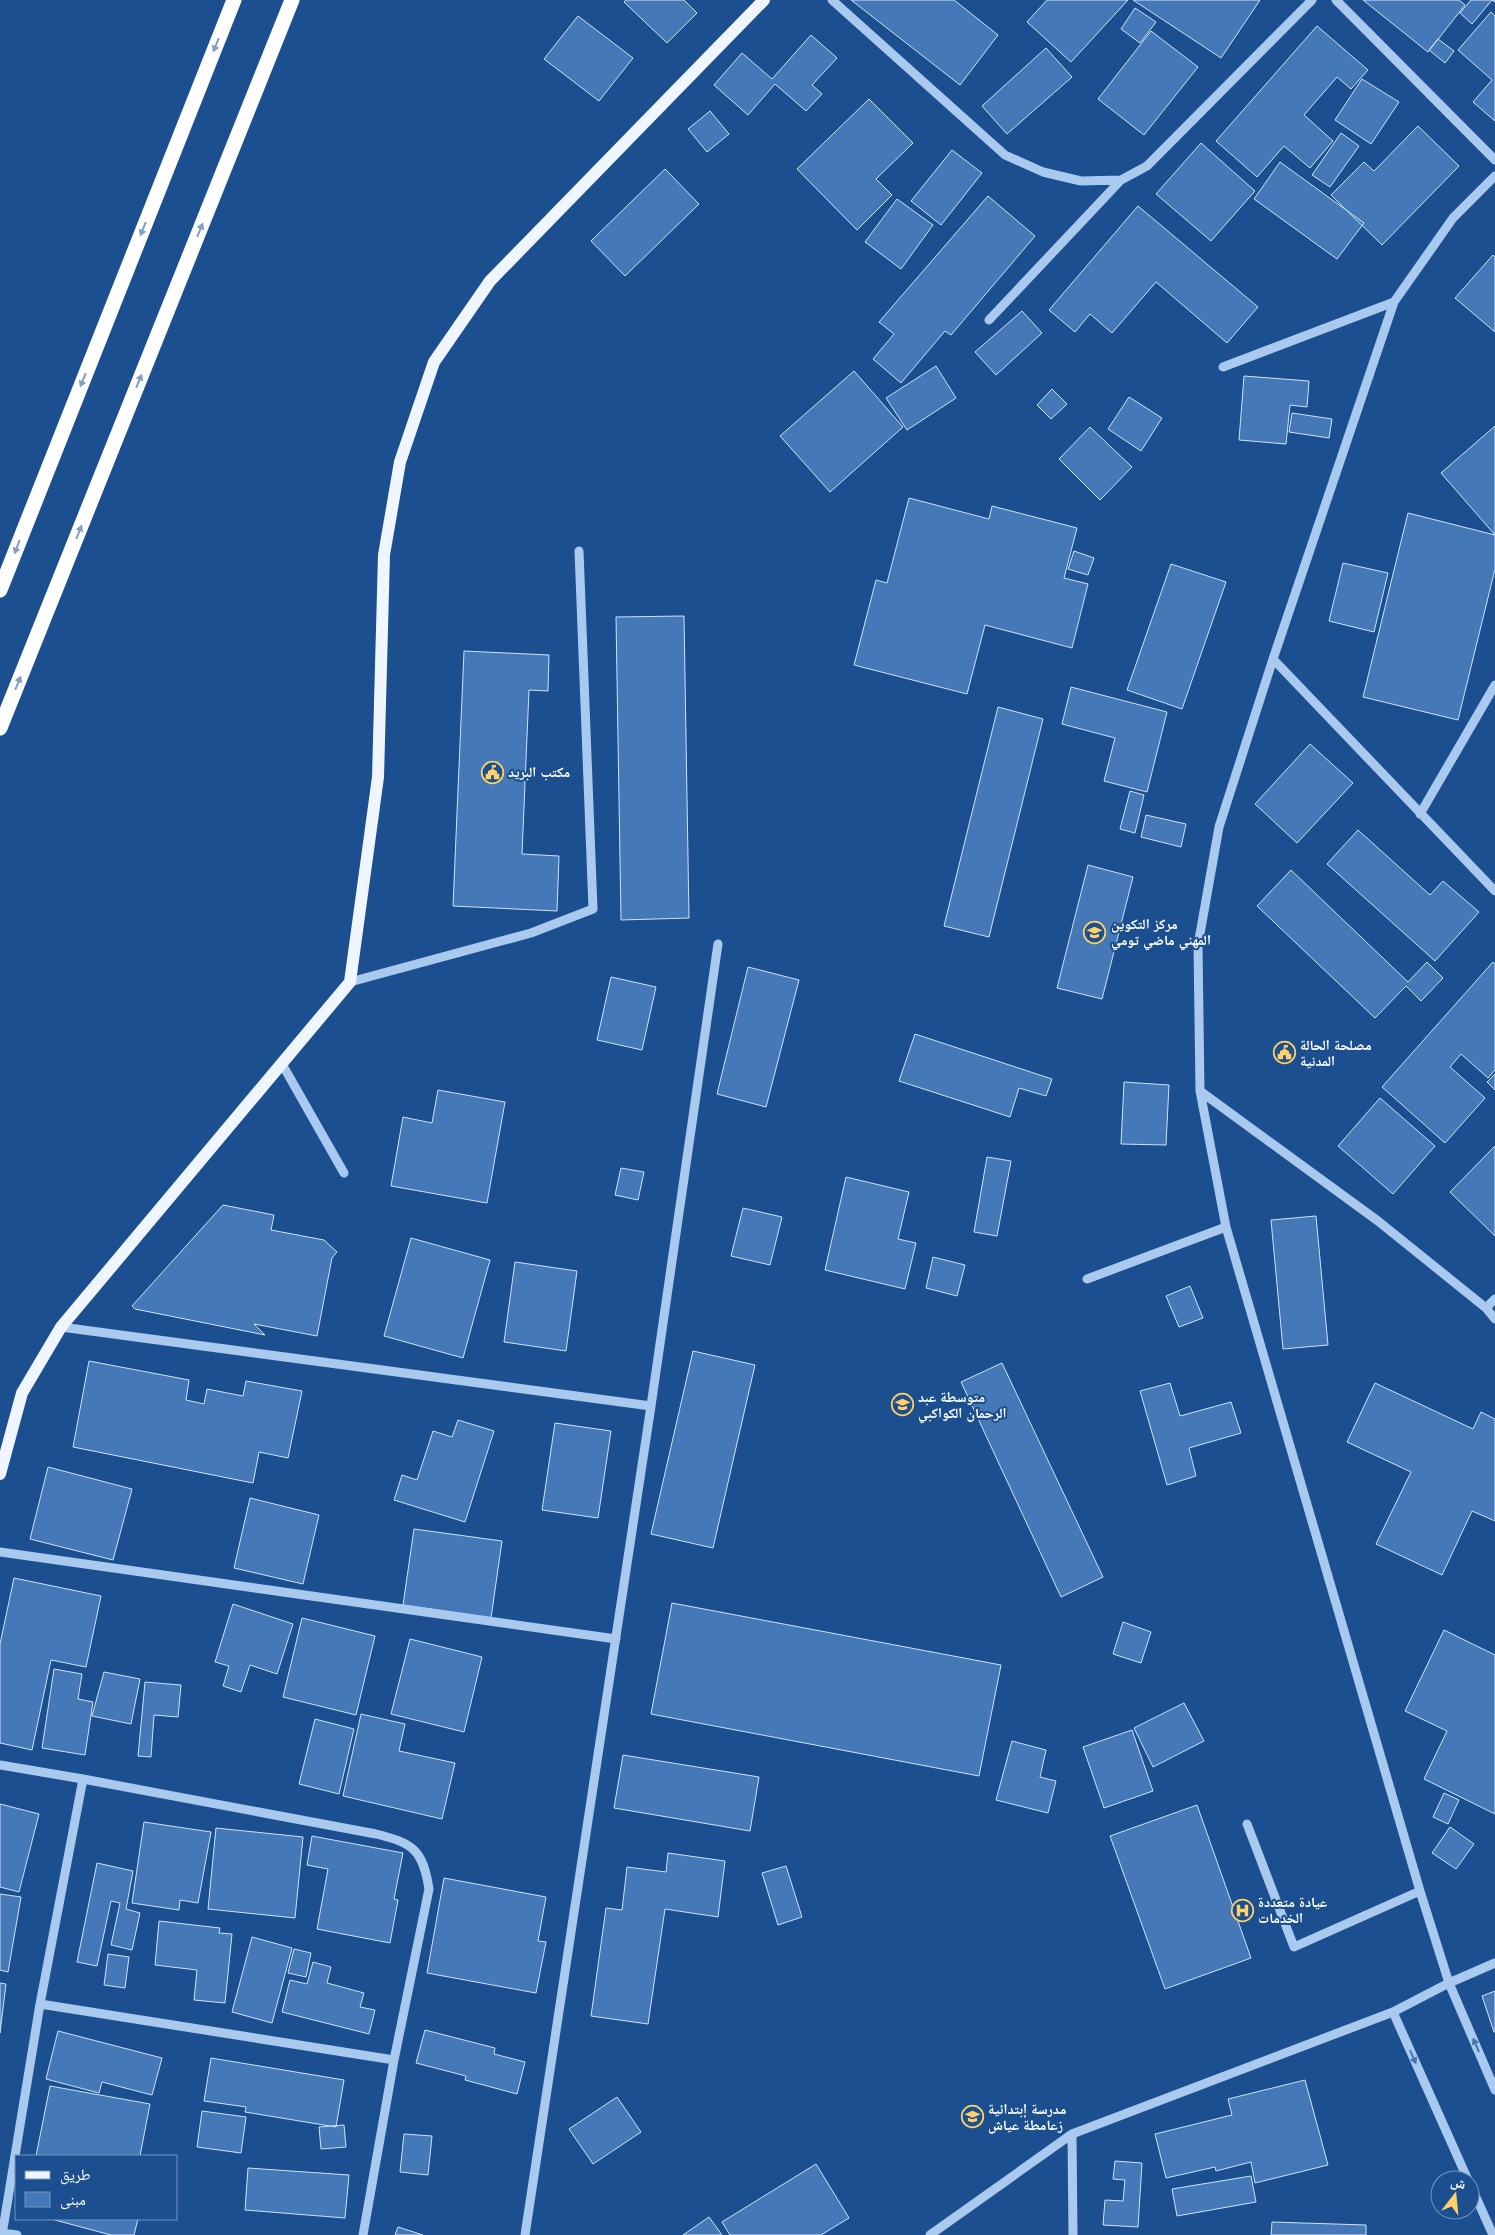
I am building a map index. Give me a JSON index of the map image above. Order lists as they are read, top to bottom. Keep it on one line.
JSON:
{"places":{"public building":["مكتب البريد","مصلحة الحالة المدنية"],"school or university":["مركز التكوين المهني ماضي تومي","متوسطة عبد الرحمان الكواكبي","مدرسة إبتدائية زعامطة عياش"],"hospital":["عيادة متعددة الخدمات"]},"legend":["طريق","مبنى"],"north":"top"}
